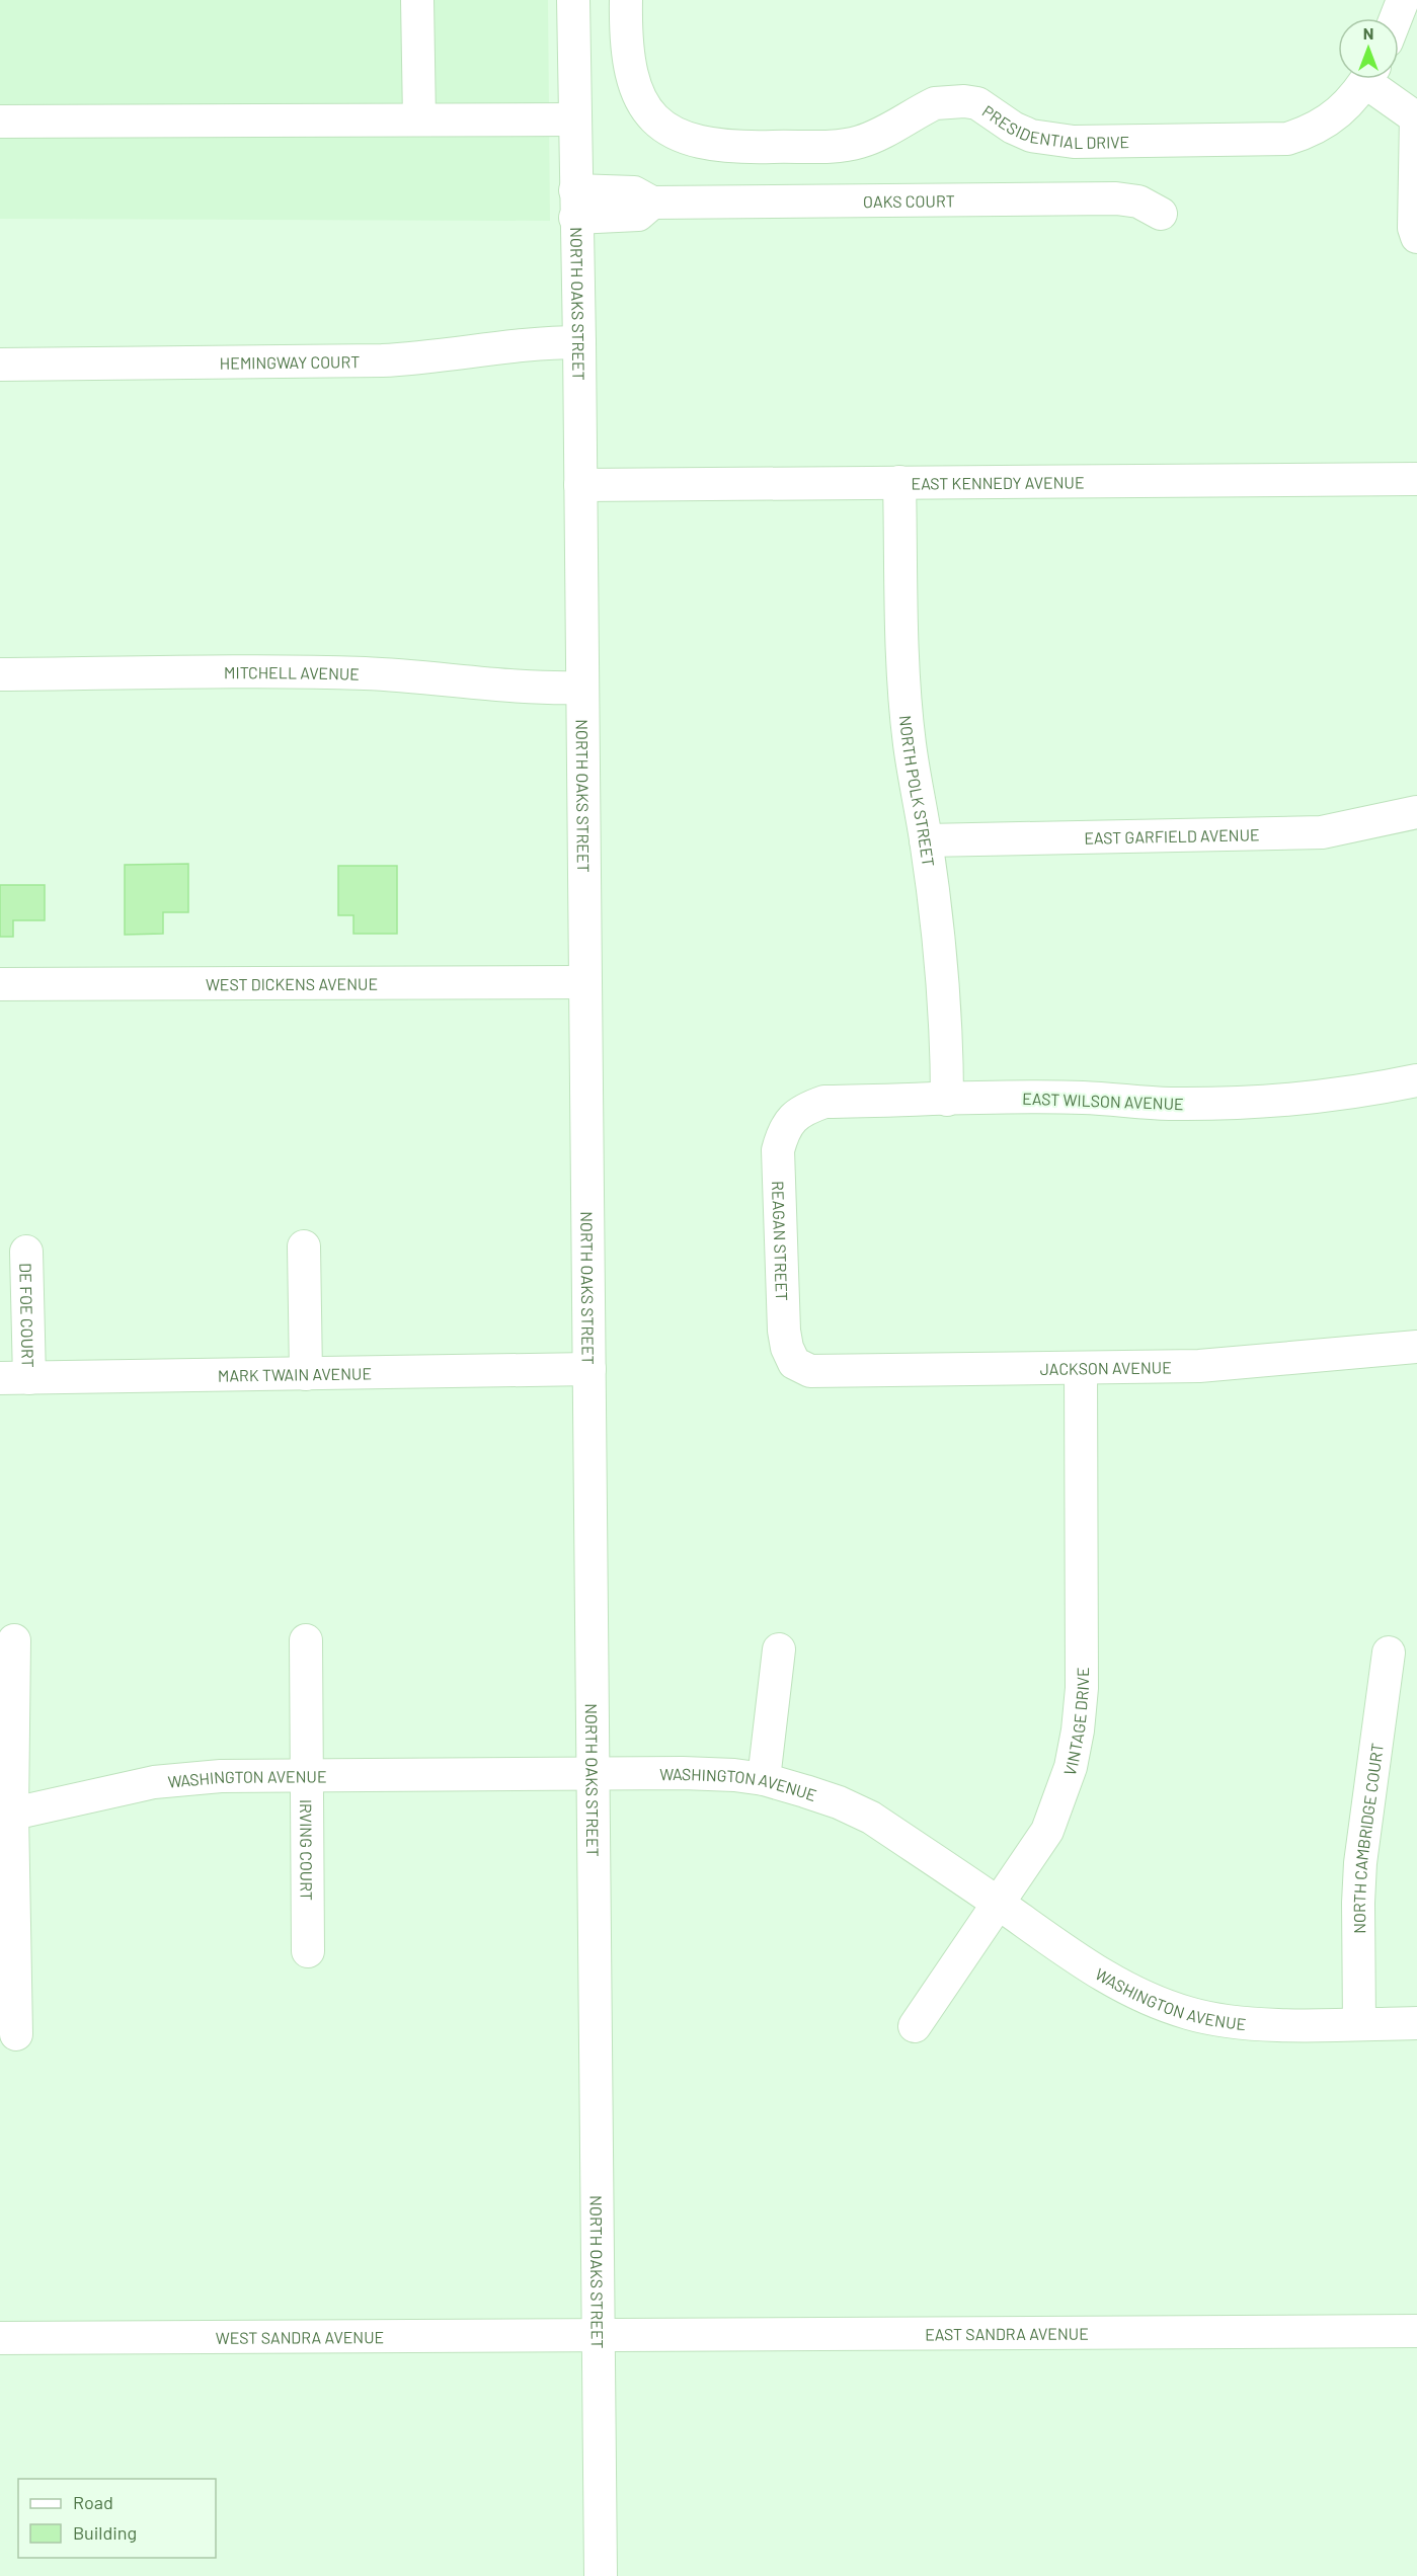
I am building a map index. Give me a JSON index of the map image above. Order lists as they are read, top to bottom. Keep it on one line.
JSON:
{"streets":{"street":["PRESIDENTIAL DRIVE","OAKS COURT","NORTH OAKS STREET","HEMINGWAY COURT","EAST KENNEDY AVENUE","MITCHELL AVENUE","NORTH POLK STREET","EAST GARFIELD AVENUE","WEST DICKENS AVENUE","EAST WILSON AVENUE","REAGAN STREET","DE FOE COURT","JACKSON AVENUE","MARK TWAIN AVENUE","VINTAGE DRIVE","WASHINGTON AVENUE","NORTH CAMBRIDGE COURT","IRVING COURT","EAST SANDRA AVENUE","WEST SANDRA AVENUE"]},"crossings":[["OAKS COURT","NORTH OAKS STREET"],["NORTH OAKS STREET","HEMINGWAY COURT"],["NORTH OAKS STREET","EAST KENNEDY AVENUE"],["NORTH OAKS STREET","MITCHELL AVENUE"],["NORTH OAKS STREET","WEST DICKENS AVENUE"],["NORTH OAKS STREET","MARK TWAIN AVENUE"],["NORTH OAKS STREET","WASHINGTON AVENUE"],["NORTH OAKS STREET","EAST SANDRA AVENUE"],["NORTH OAKS STREET","WEST SANDRA AVENUE"],["EAST KENNEDY AVENUE","NORTH POLK STREET"],["NORTH POLK STREET","EAST GARFIELD AVENUE"],["NORTH POLK STREET","EAST WILSON AVENUE"],["EAST WILSON AVENUE","REAGAN STREET"],["REAGAN STREET","JACKSON AVENUE"],["DE FOE COURT","MARK TWAIN AVENUE"],["JACKSON AVENUE","VINTAGE DRIVE"],["VINTAGE DRIVE","WASHINGTON AVENUE"],["WASHINGTON AVENUE","NORTH CAMBRIDGE COURT"],["WASHINGTON AVENUE","IRVING COURT"],["EAST SANDRA AVENUE","WEST SANDRA AVENUE"]],"legend":["Road","Building"],"north":"top"}
